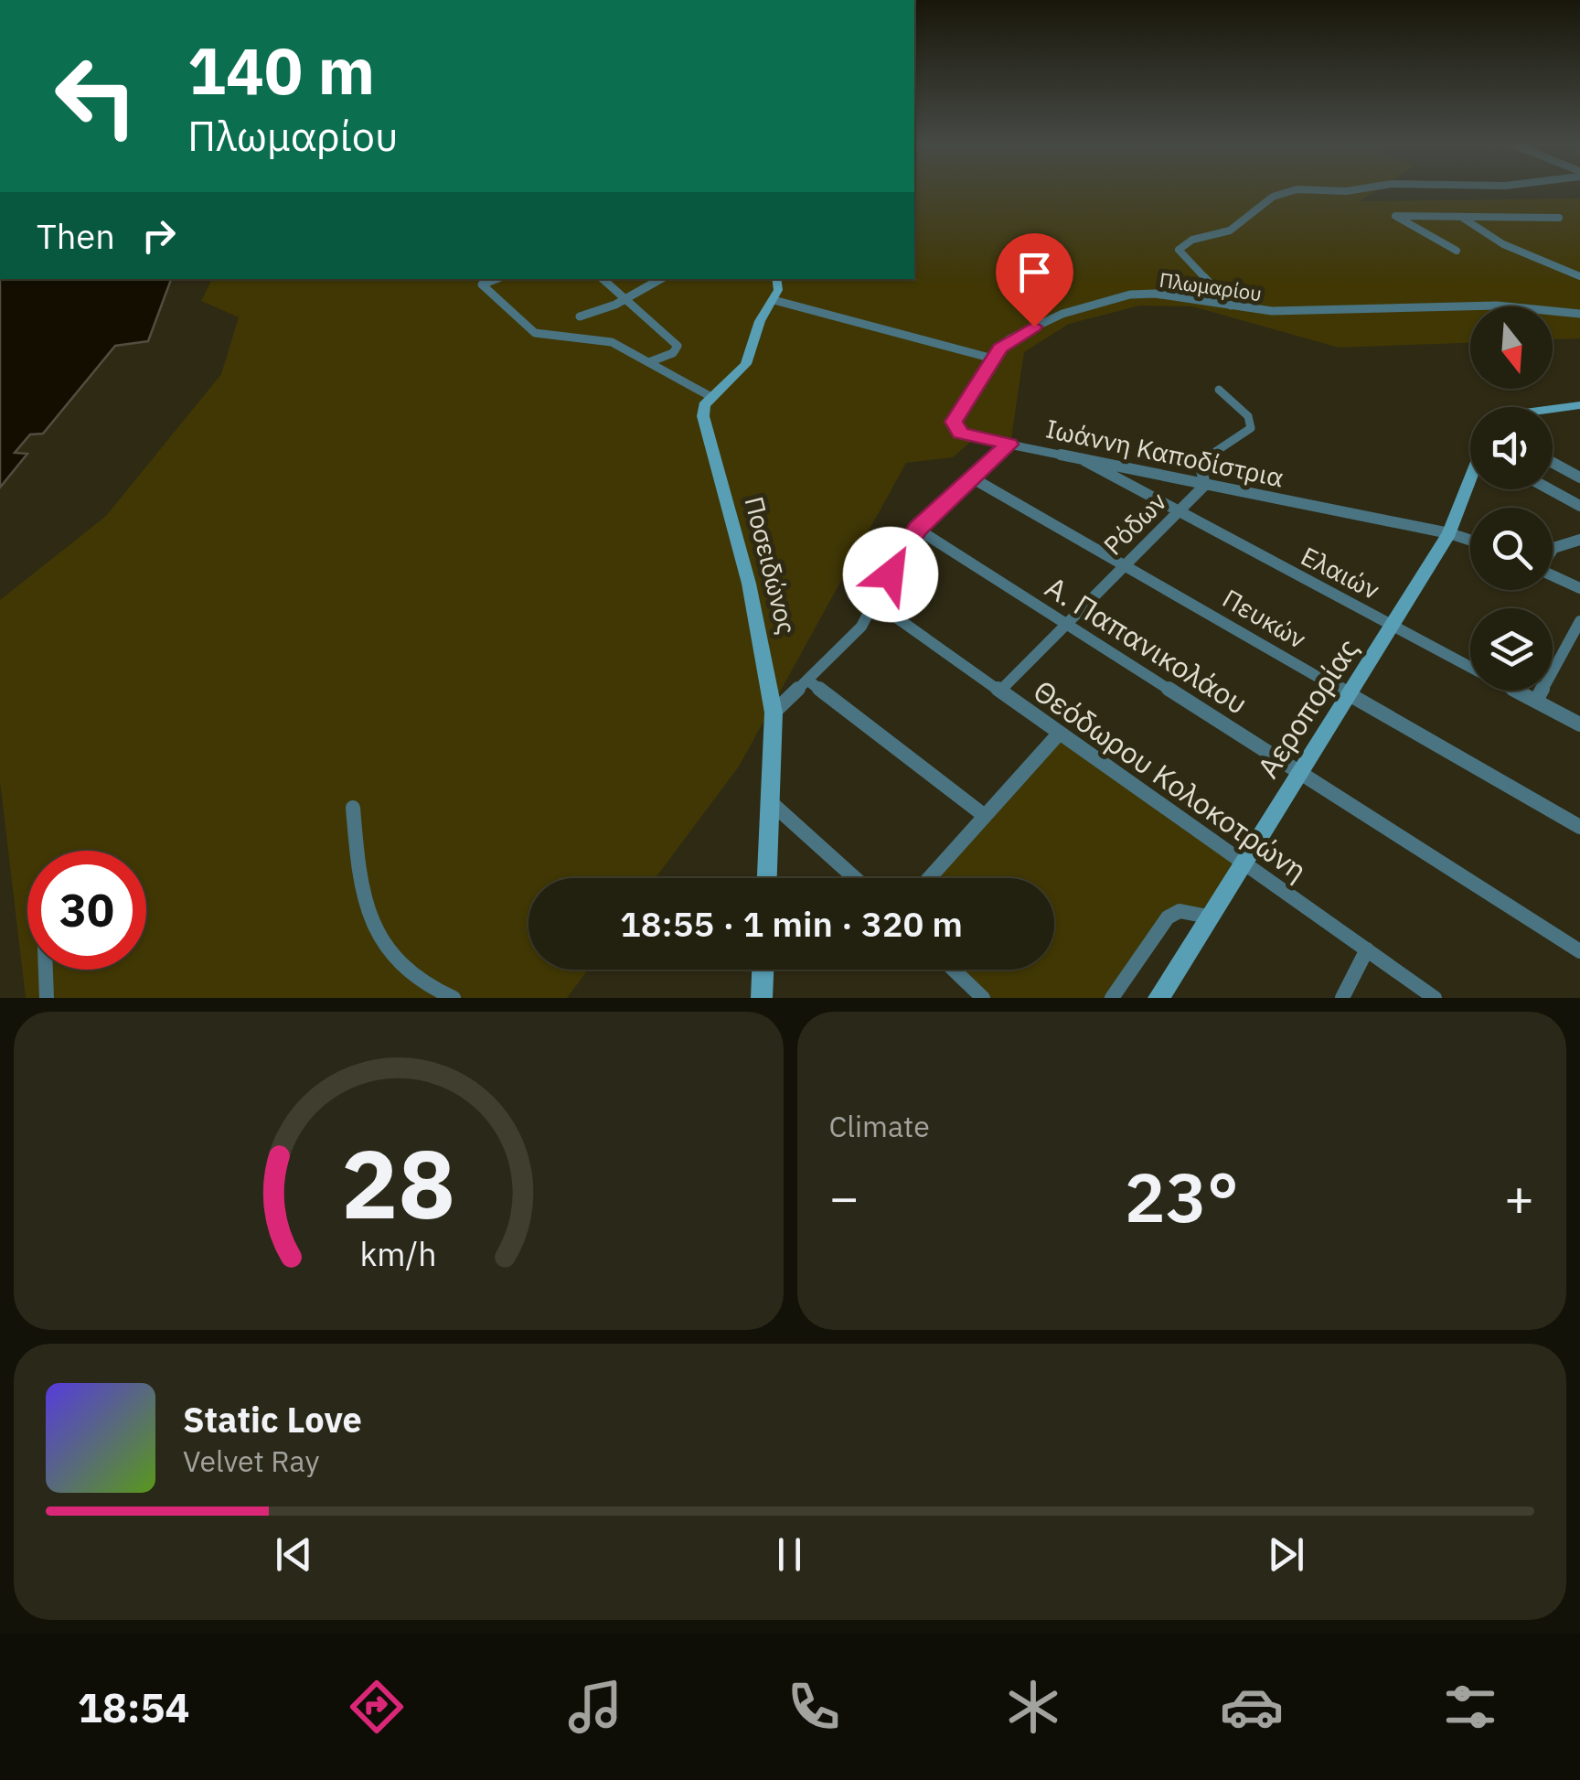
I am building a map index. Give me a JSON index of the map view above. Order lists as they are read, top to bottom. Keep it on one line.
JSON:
{"streets":{"street":["Πλωμαρίου","Ιωάννη Καποδίστρια","Ρόδων","Ποσειδώνος","Ελαιών","Πευκών","Α. Παπανικολάου","Αεροπορίας","Θεόδωρου Κολοκοτρώνη"]},"crossings":[["Πλωμαρίου","Ιωάννη Καποδίστρια"],["Ιωάννη Καποδίστρια","Ρόδων"],["Ιωάννη Καποδίστρια","Ποσειδώνος"],["Ιωάννη Καποδίστρια","Ελαιών"],["Ιωάννη Καποδίστρια","Πευκών"],["Ιωάννη Καποδίστρια","Α. Παπανικολάου"],["Ιωάννη Καποδίστρια","Αεροπορίας"],["Ιωάννη Καποδίστρια","Θεόδωρου Κολοκοτρώνη"],["Ρόδων","Ελαιών"],["Ρόδων","Πευκών"],["Ρόδων","Α. Παπανικολάου"],["Ρόδων","Θεόδωρου Κολοκοτρώνη"],["Ελαιών","Αεροπορίας"],["Πευκών","Αεροπορίας"],["Α. Παπανικολάου","Αεροπορίας"],["Αεροπορίας","Θεόδωρου Κολοκοτρώνη"]],"north":"bottom","page":{"turn":["140 m","Πλωμαρίου"],"then":"Then","limit":"30","trip":"18:55 · 1 min · 320 m","tile":"Climate","heat":["−","23°","+"],"song":["Static Love","Velvet Ray"],"tabs":"18:54","gauge":["28","km/h"]}}
